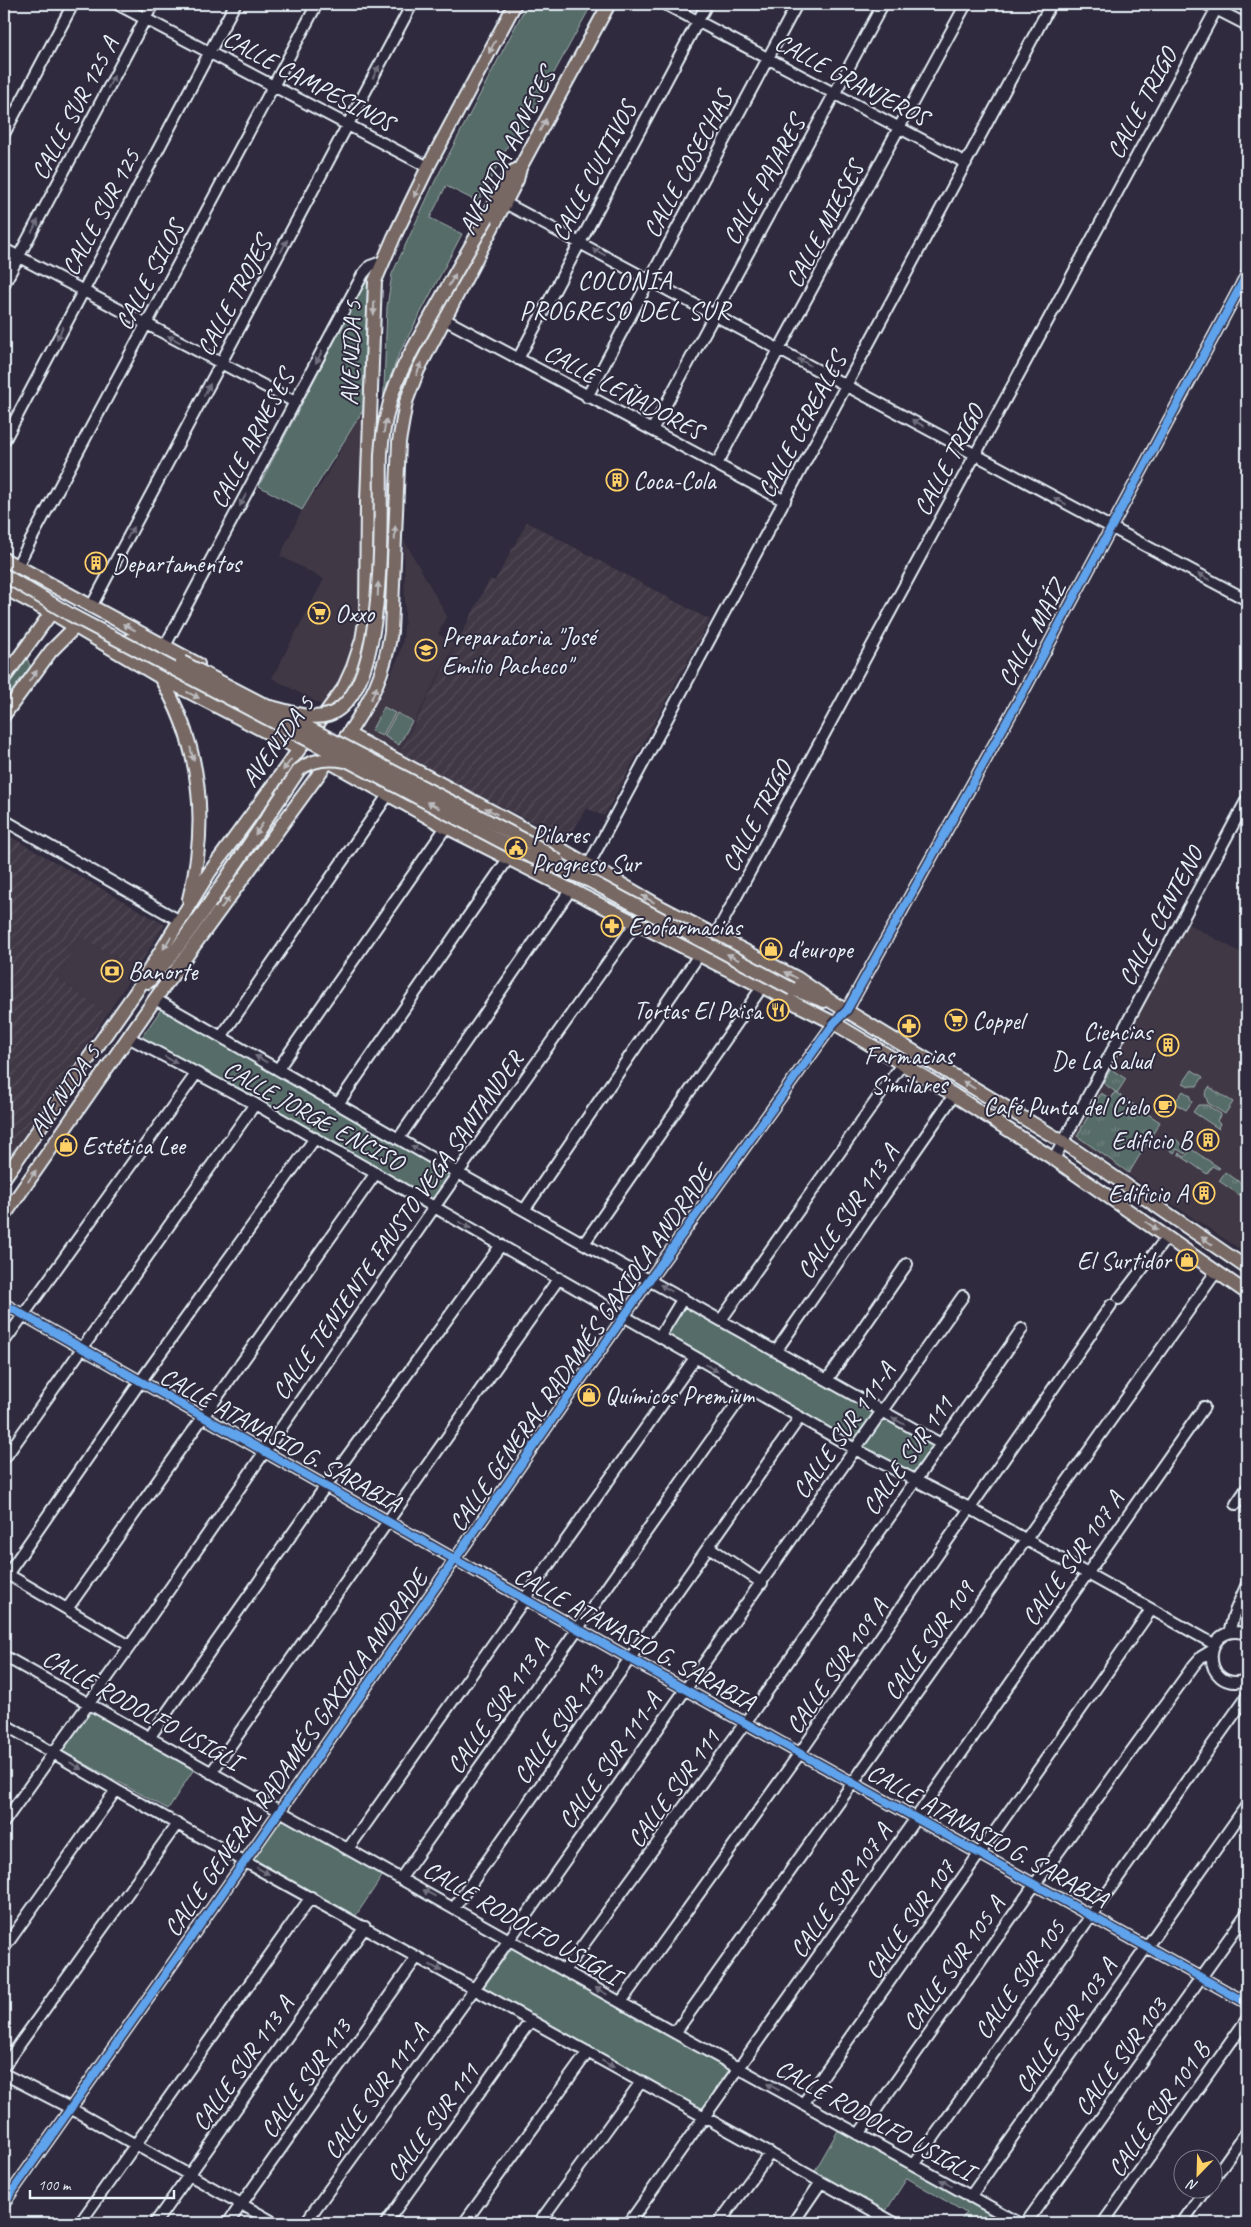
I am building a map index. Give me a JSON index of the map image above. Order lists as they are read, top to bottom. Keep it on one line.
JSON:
{"streets":{"main road":["AVENIDA ARNESES","AVENIDA 5"],"street":["CALLE GRANJEROS","CALLE CAMPESINOS","CALLE TRIGO","CALLE SUR 125 A","CALLE COSECHAS","CALLE CULTIVOS","CALLE PAJARES","CALLE SUR 125","CALLE MIESES","CALLE SILOS","CALLE TROJES","CALLE LEÑADORES","CALLE CEREALES","CALLE ARNESES","CALLE MAÍZ","CALLE CENTENO","CALLE JORGE ENCISO","CALLE SUR 113 A","CALLE TENIENTE FAUSTO VEGA SANTANDER","CALLE GENERAL RADAMÉS GAXIOLA ANDRADE","CALLE SUR 111-A","CALLE ATANASIO G. SARABIA","CALLE SUR 111","CALLE SUR 107 A","CALLE SUR 109","CALLE SUR 109 A","CALLE RODOLFO USIGLI","CALLE SUR 113","CALLE SUR 107","CALLE SUR 105 A","CALLE SUR 105","CALLE SUR 103 A","CALLE SUR 103","CALLE SUR 101 B"]},"crossings":[["CALLE GRANJEROS","CALLE COSECHAS"],["CALLE GRANJEROS","CALLE CULTIVOS"],["CALLE GRANJEROS","CALLE PAJARES"],["CALLE GRANJEROS","CALLE MIESES"],["CALLE GRANJEROS","CALLE CEREALES"],["CALLE CAMPESINOS","CALLE SUR 125 A"],["CALLE CAMPESINOS","CALLE SUR 125"],["CALLE CAMPESINOS","CALLE SILOS"],["CALLE CAMPESINOS","CALLE TROJES"],["AVENIDA ARNESES","AVENIDA 5"],["AVENIDA ARNESES","CALLE LEÑADORES"],["CALLE COSECHAS","CALLE LEÑADORES"],["CALLE CULTIVOS","CALLE LEÑADORES"],["CALLE PAJARES","CALLE LEÑADORES"],["CALLE MIESES","CALLE LEÑADORES"],["AVENIDA 5","CALLE ARNESES"],["AVENIDA 5","CALLE JORGE ENCISO"],["CALLE LEÑADORES","CALLE CEREALES"],["CALLE MAÍZ","CALLE GENERAL RADAMÉS GAXIOLA ANDRADE"],["CALLE JORGE ENCISO","CALLE SUR 113 A"],["CALLE JORGE ENCISO","CALLE TENIENTE FAUSTO VEGA SANTANDER"],["CALLE JORGE ENCISO","CALLE GENERAL RADAMÉS GAXIOLA ANDRADE"],["CALLE JORGE ENCISO","CALLE SUR 111-A"],["CALLE JORGE ENCISO","CALLE SUR 111"],["CALLE JORGE ENCISO","CALLE SUR 107 A"],["CALLE JORGE ENCISO","CALLE SUR 109"],["CALLE JORGE ENCISO","CALLE SUR 109 A"],["CALLE JORGE ENCISO","CALLE SUR 113"],["CALLE JORGE ENCISO","CALLE SUR 107"],["CALLE JORGE ENCISO","CALLE SUR 105 A"],["CALLE SUR 113 A","CALLE ATANASIO G. SARABIA"],["CALLE SUR 113 A","CALLE RODOLFO USIGLI"],["CALLE TENIENTE FAUSTO VEGA SANTANDER","CALLE ATANASIO G. SARABIA"],["CALLE TENIENTE FAUSTO VEGA SANTANDER","CALLE RODOLFO USIGLI"],["CALLE GENERAL RADAMÉS GAXIOLA ANDRADE","CALLE ATANASIO G. SARABIA"],["CALLE GENERAL RADAMÉS GAXIOLA ANDRADE","CALLE RODOLFO USIGLI"],["CALLE SUR 111-A","CALLE ATANASIO G. SARABIA"],["CALLE SUR 111-A","CALLE RODOLFO USIGLI"],["CALLE ATANASIO G. SARABIA","CALLE SUR 111"],["CALLE ATANASIO G. SARABIA","CALLE SUR 107 A"],["CALLE ATANASIO G. SARABIA","CALLE SUR 109"],["CALLE ATANASIO G. SARABIA","CALLE SUR 109 A"],["CALLE ATANASIO G. SARABIA","CALLE SUR 113"],["CALLE ATANASIO G. SARABIA","CALLE SUR 107"],["CALLE ATANASIO G. SARABIA","CALLE SUR 105 A"],["CALLE ATANASIO G. SARABIA","CALLE SUR 105"],["CALLE ATANASIO G. SARABIA","CALLE SUR 103 A"],["CALLE ATANASIO G. SARABIA","CALLE SUR 103"],["CALLE SUR 111","CALLE RODOLFO USIGLI"],["CALLE SUR 107 A","CALLE RODOLFO USIGLI"],["CALLE SUR 109","CALLE RODOLFO USIGLI"],["CALLE SUR 109 A","CALLE RODOLFO USIGLI"],["CALLE RODOLFO USIGLI","CALLE SUR 113"],["CALLE RODOLFO USIGLI","CALLE SUR 107"],["CALLE RODOLFO USIGLI","CALLE SUR 105 A"],["CALLE RODOLFO USIGLI","CALLE SUR 105"],["CALLE RODOLFO USIGLI","CALLE SUR 103 A"]],"one_way":["CALLE TROJES","CALLE ARNESES"],"districts":["COLONIA PROGRESO DEL SUR"],"places":{"building":["Coca-Cola","Departamentos","Ciencias De La Salud","Edificio B","Edificio A"],"supermarket":["Oxxo","Coppel"],"school or university":["Preparatoria \"José Emilio Pacheco\""],"public building":["Pilares Progreso Sur"],"pharmacy":["Ecofarmacias","Farmacias Similares"],"shop":["d'europe","Estética Lee","El Surtidor","Químicos Premium"],"bank":["Banorte"],"restaurant":["Tortas El Paisa"],"cafe":["Café Punta del Cielo"]},"scale_bar":"100 m","north":"bottom left"}
